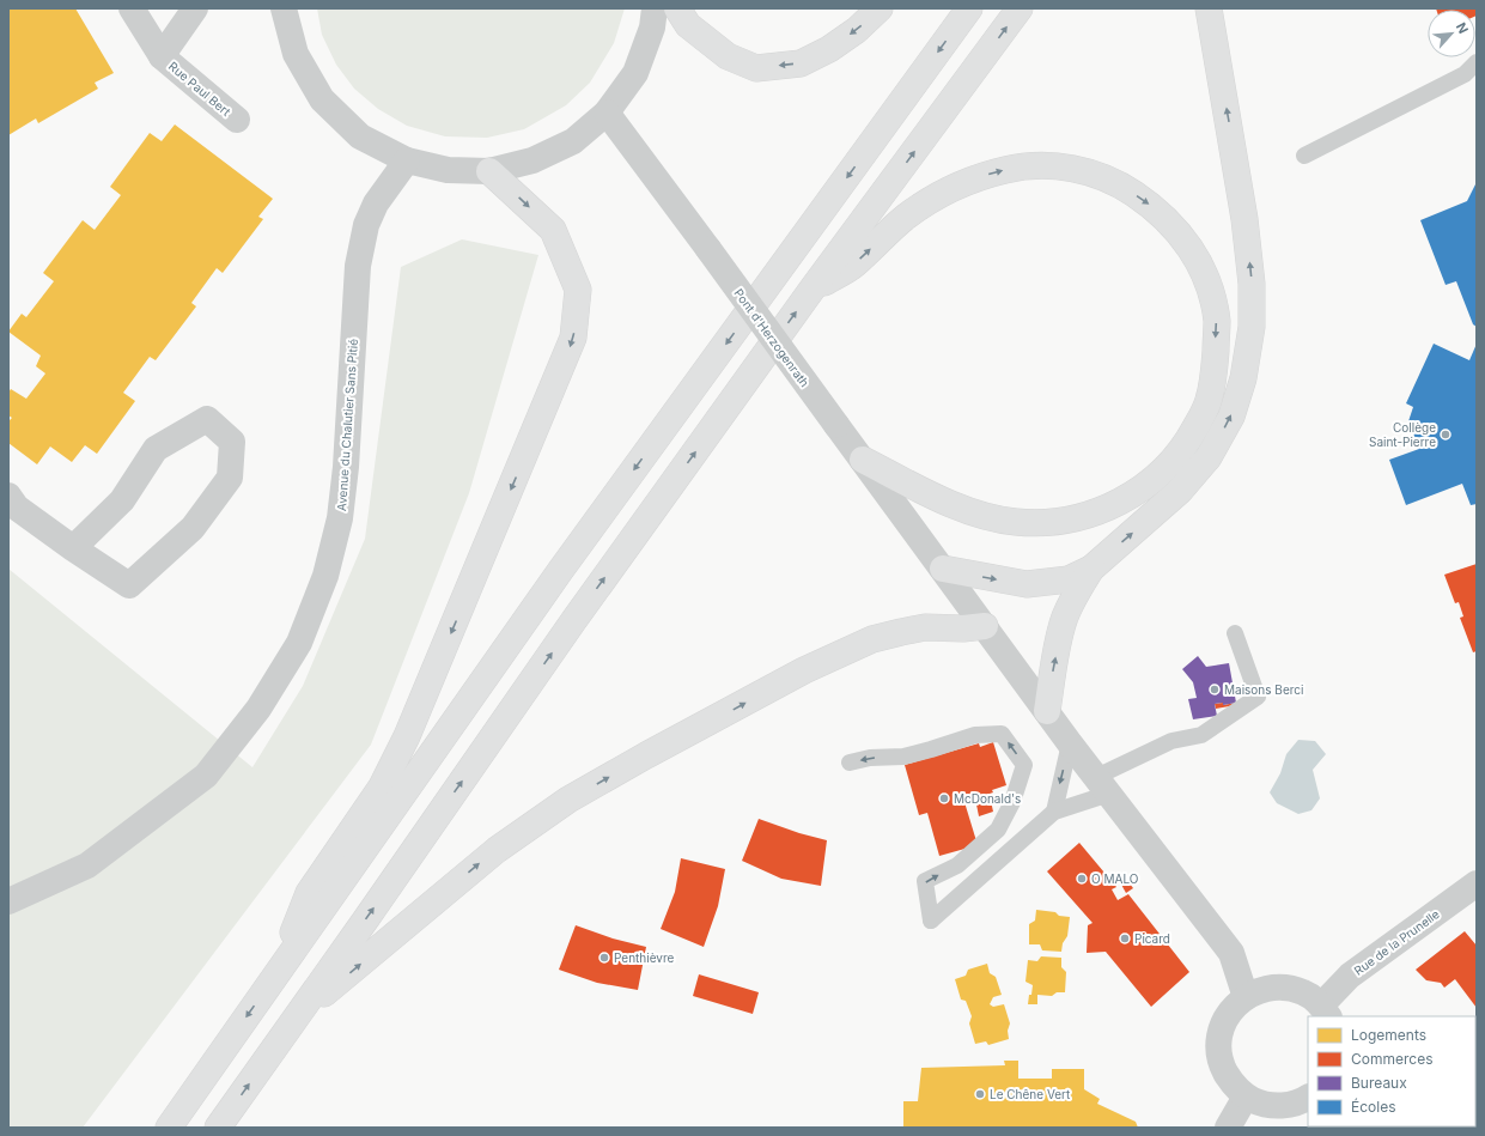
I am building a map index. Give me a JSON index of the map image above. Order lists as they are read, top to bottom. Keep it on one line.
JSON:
{"streets":{"street":["Rue Paul Bert","Pont d'Herzogenrath","Avenue du Chalutier Sans Pitié","Rue de la Prunelle"]},"places":["Collège Saint-Pierre","Maisons Berci","McDonald's","O MALO","Picard","Penthièvre","Le Chêne Vert"],"legend":["Logements","Commerces","Bureaux","Écoles"],"north":"top right"}
